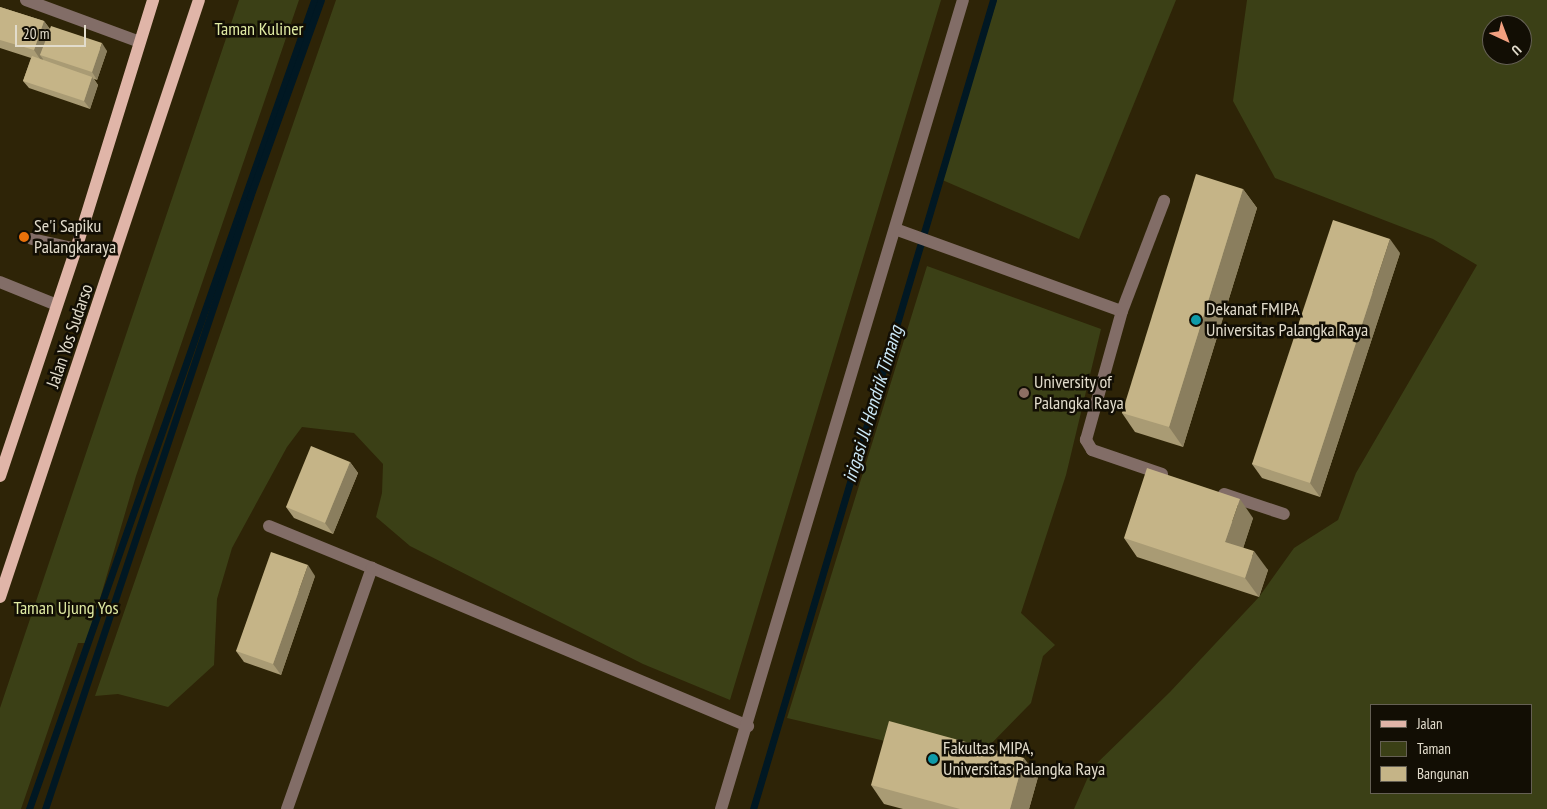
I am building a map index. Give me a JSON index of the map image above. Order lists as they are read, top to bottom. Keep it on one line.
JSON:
{"streets":{"main road":["Jalan Yos Sudarso"]},"water":["irigasi Jl. Hendrik Timang"],"parks":["Taman Kuliner","Taman Ujung Yos"],"places":["Se'i Sapiku Palangkaraya","Dekanat FMIPA Universitas Palangka Raya","University of Palangka Raya","Fakultas MIPA, Universitas Palangka Raya"],"legend":["Jalan","Taman","Bangunan"],"scale_bar":"20 m","north":"bottom right"}
